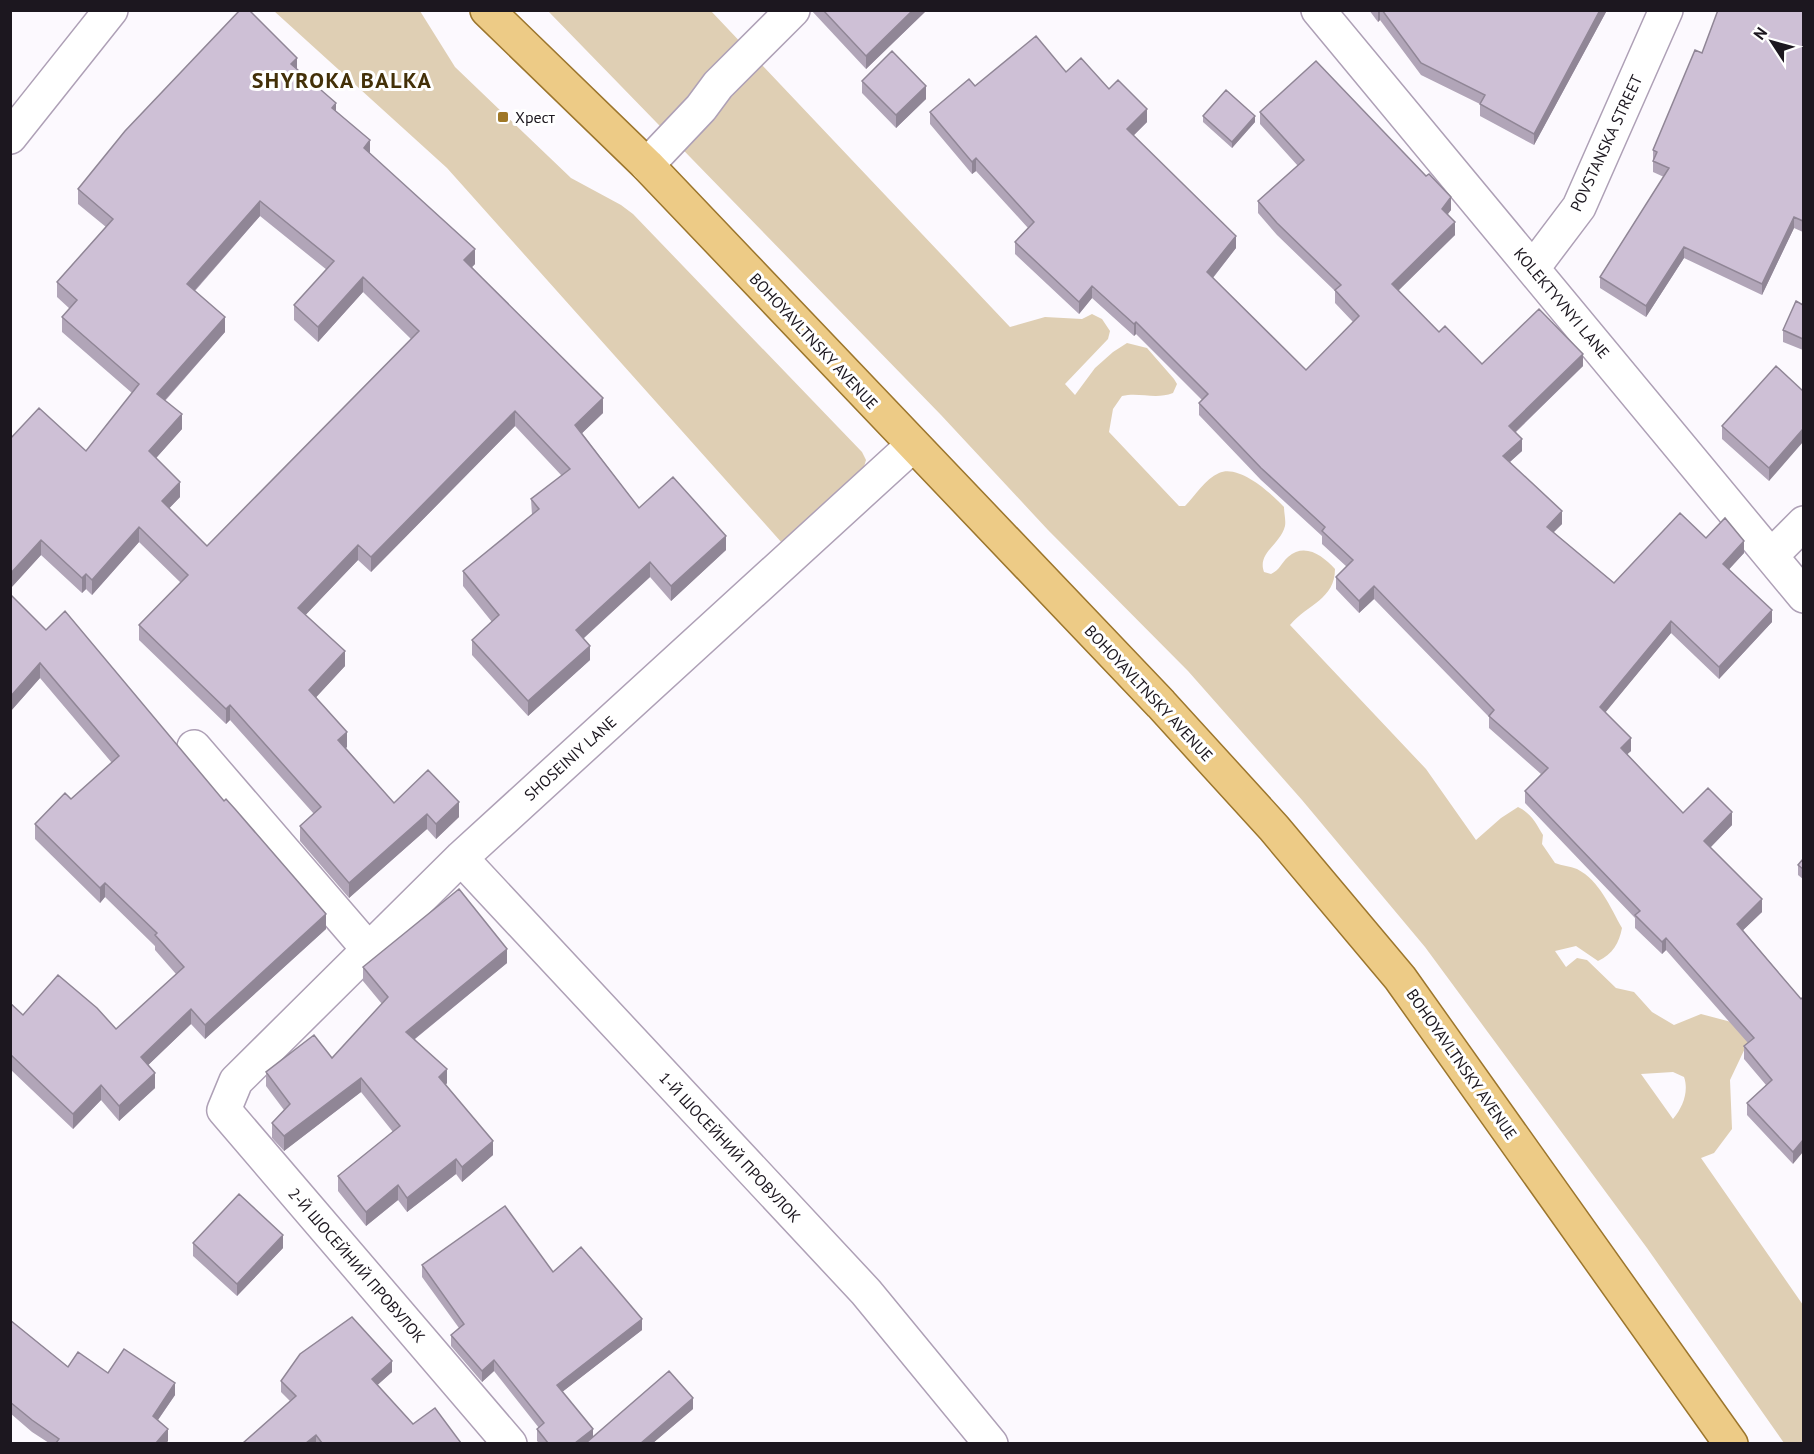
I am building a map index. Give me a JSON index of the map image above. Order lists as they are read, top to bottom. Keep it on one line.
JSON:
{"streets":{"main road":["BOHOYAVLTNSKY AVENUE"],"street":["POVSTANSKA STREET","KOLEKTYVNYI LANE","SHOSEINIY LANE","1-Й ШОСЕЙНИЙ ПРОВУЛОК","2-Й ШОСЕЙНИЙ ПРОВУЛОК"]},"crossings":[["POVSTANSKA STREET","KOLEKTYVNYI LANE"],["BOHOYAVLTNSKY AVENUE","SHOSEINIY LANE"],["SHOSEINIY LANE","1-Й ШОСЕЙНИЙ ПРОВУЛОК"],["SHOSEINIY LANE","2-Й ШОСЕЙНИЙ ПРОВУЛОК"]],"districts":["SHYROKA BALKA"],"places":{"transit":["Хрест"]},"north":"top left"}
